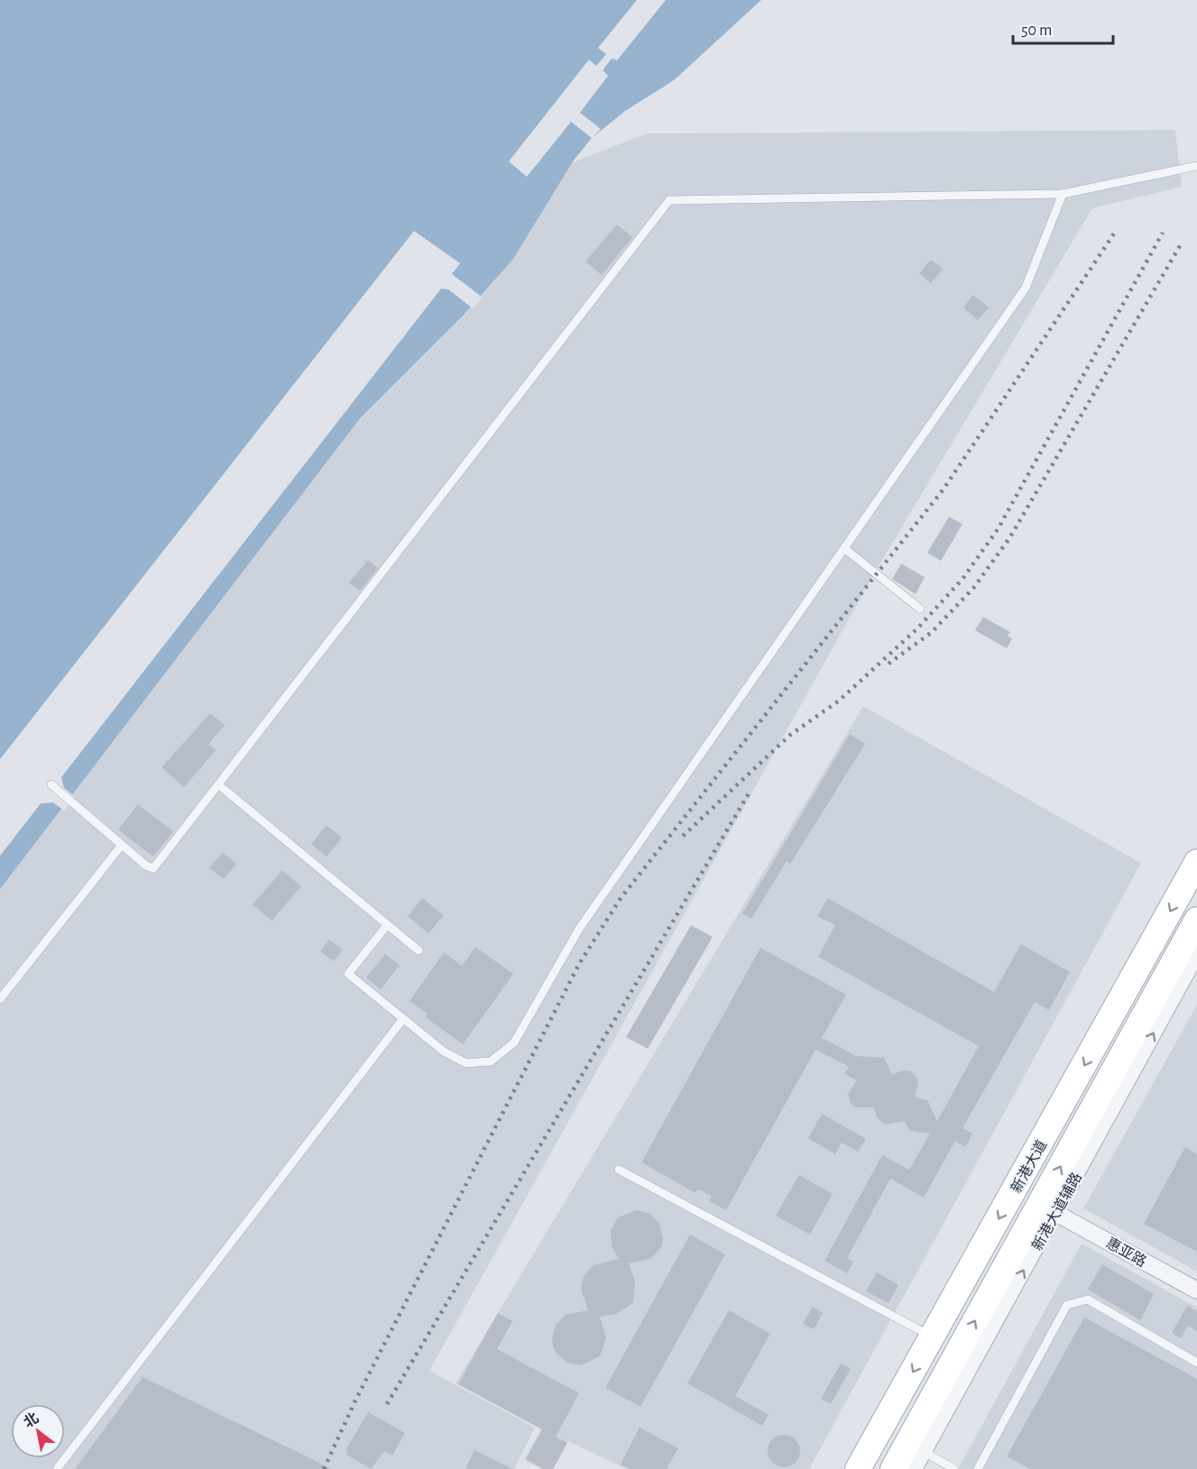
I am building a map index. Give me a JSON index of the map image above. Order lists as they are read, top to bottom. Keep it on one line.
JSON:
{"streets":{"main road":["新港大道"],"street":["新港大道辅路","惠亚路"]},"crossings":[["新港大道辅路","惠亚路"]],"one_way":["新港大道辅路"],"scale_bar":"50 m","north":"top left"}
